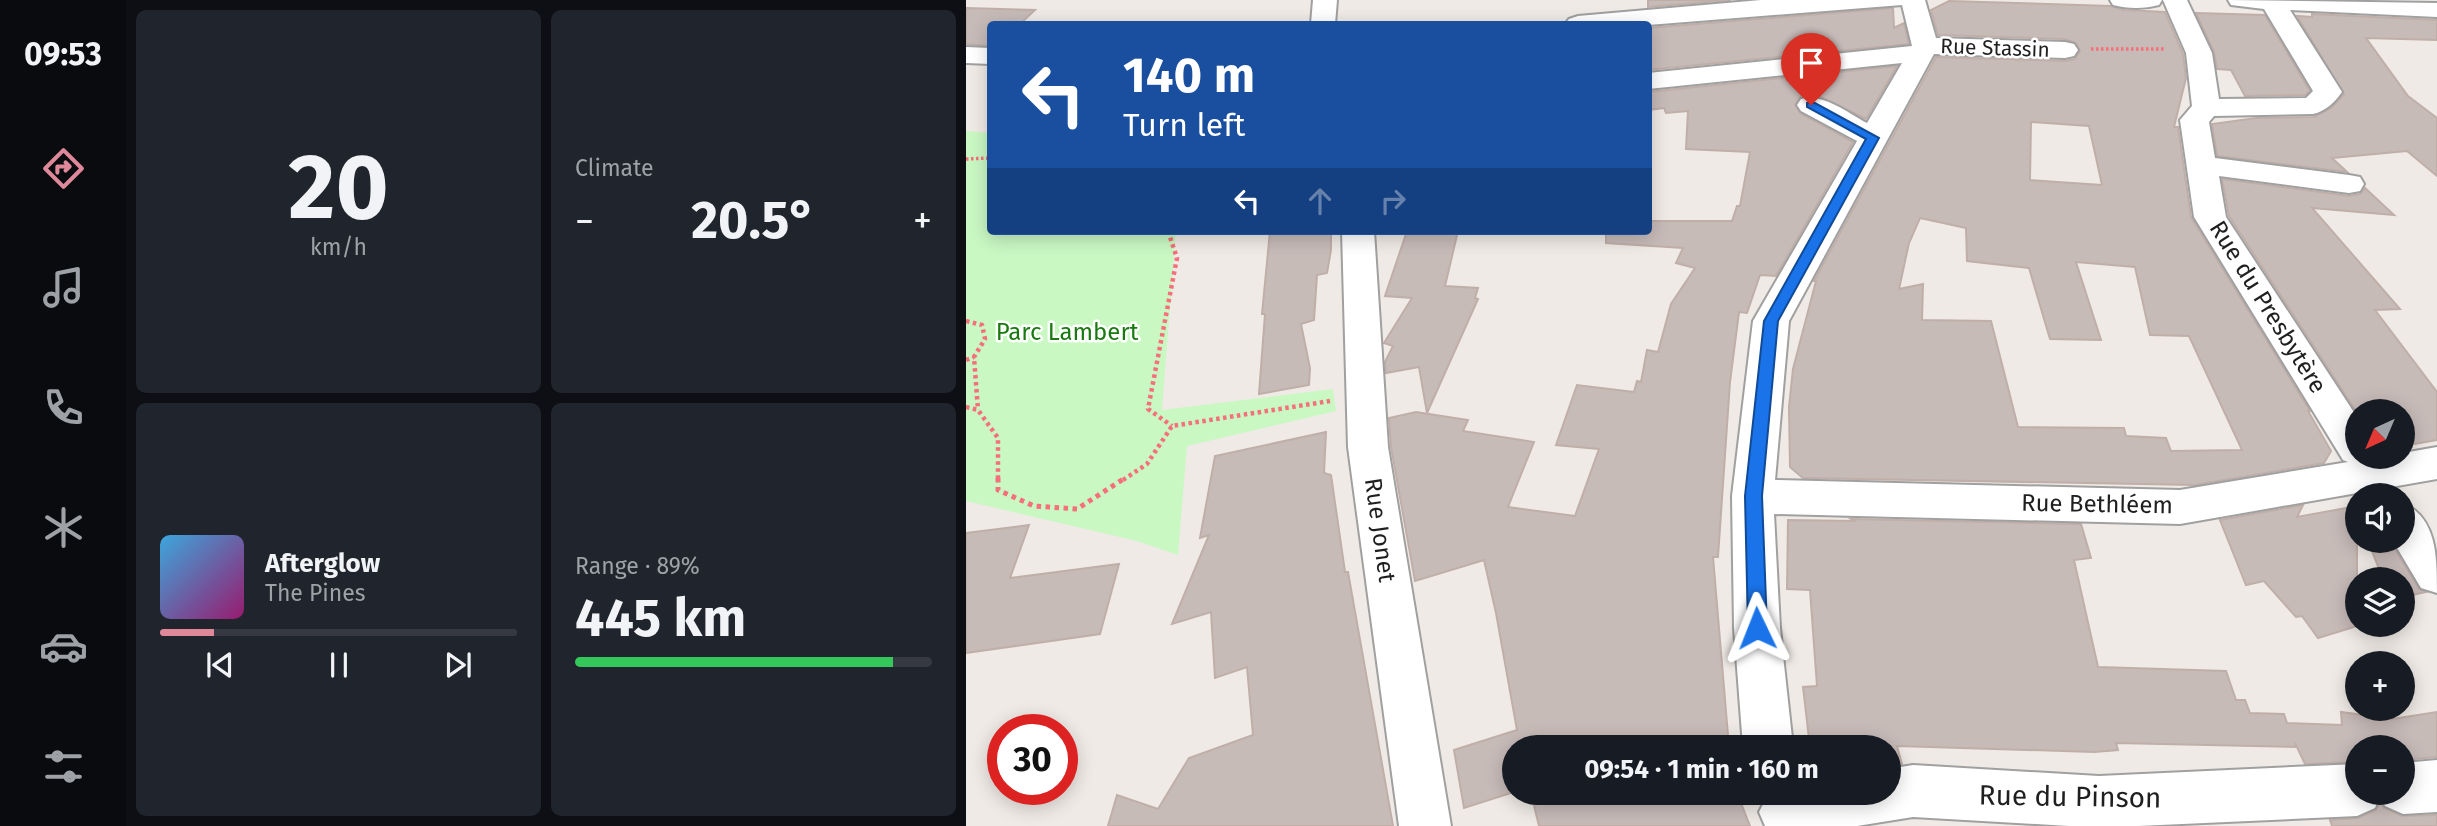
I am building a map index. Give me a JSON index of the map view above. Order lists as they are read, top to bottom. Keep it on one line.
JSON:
{"streets":{"street":["Rue Stassin","Rue du Presbytère","Rue Bethléem","Rue Jonet","Rue du Pinson"]},"parks":["Parc Lambert"],"north":"bottom left","page":{"tabs":"09:53","tile":[["20","km/h"],"Climate",["Range · 89%","445 km"]],"turn":["140 m","Turn left"],"heat":["−","20.5°","+"],"map_buttons":["+","−"],"song":["Afterglow","The Pines"],"limit":"30","trip":"09:54 · 1 min · 160 m"}}
